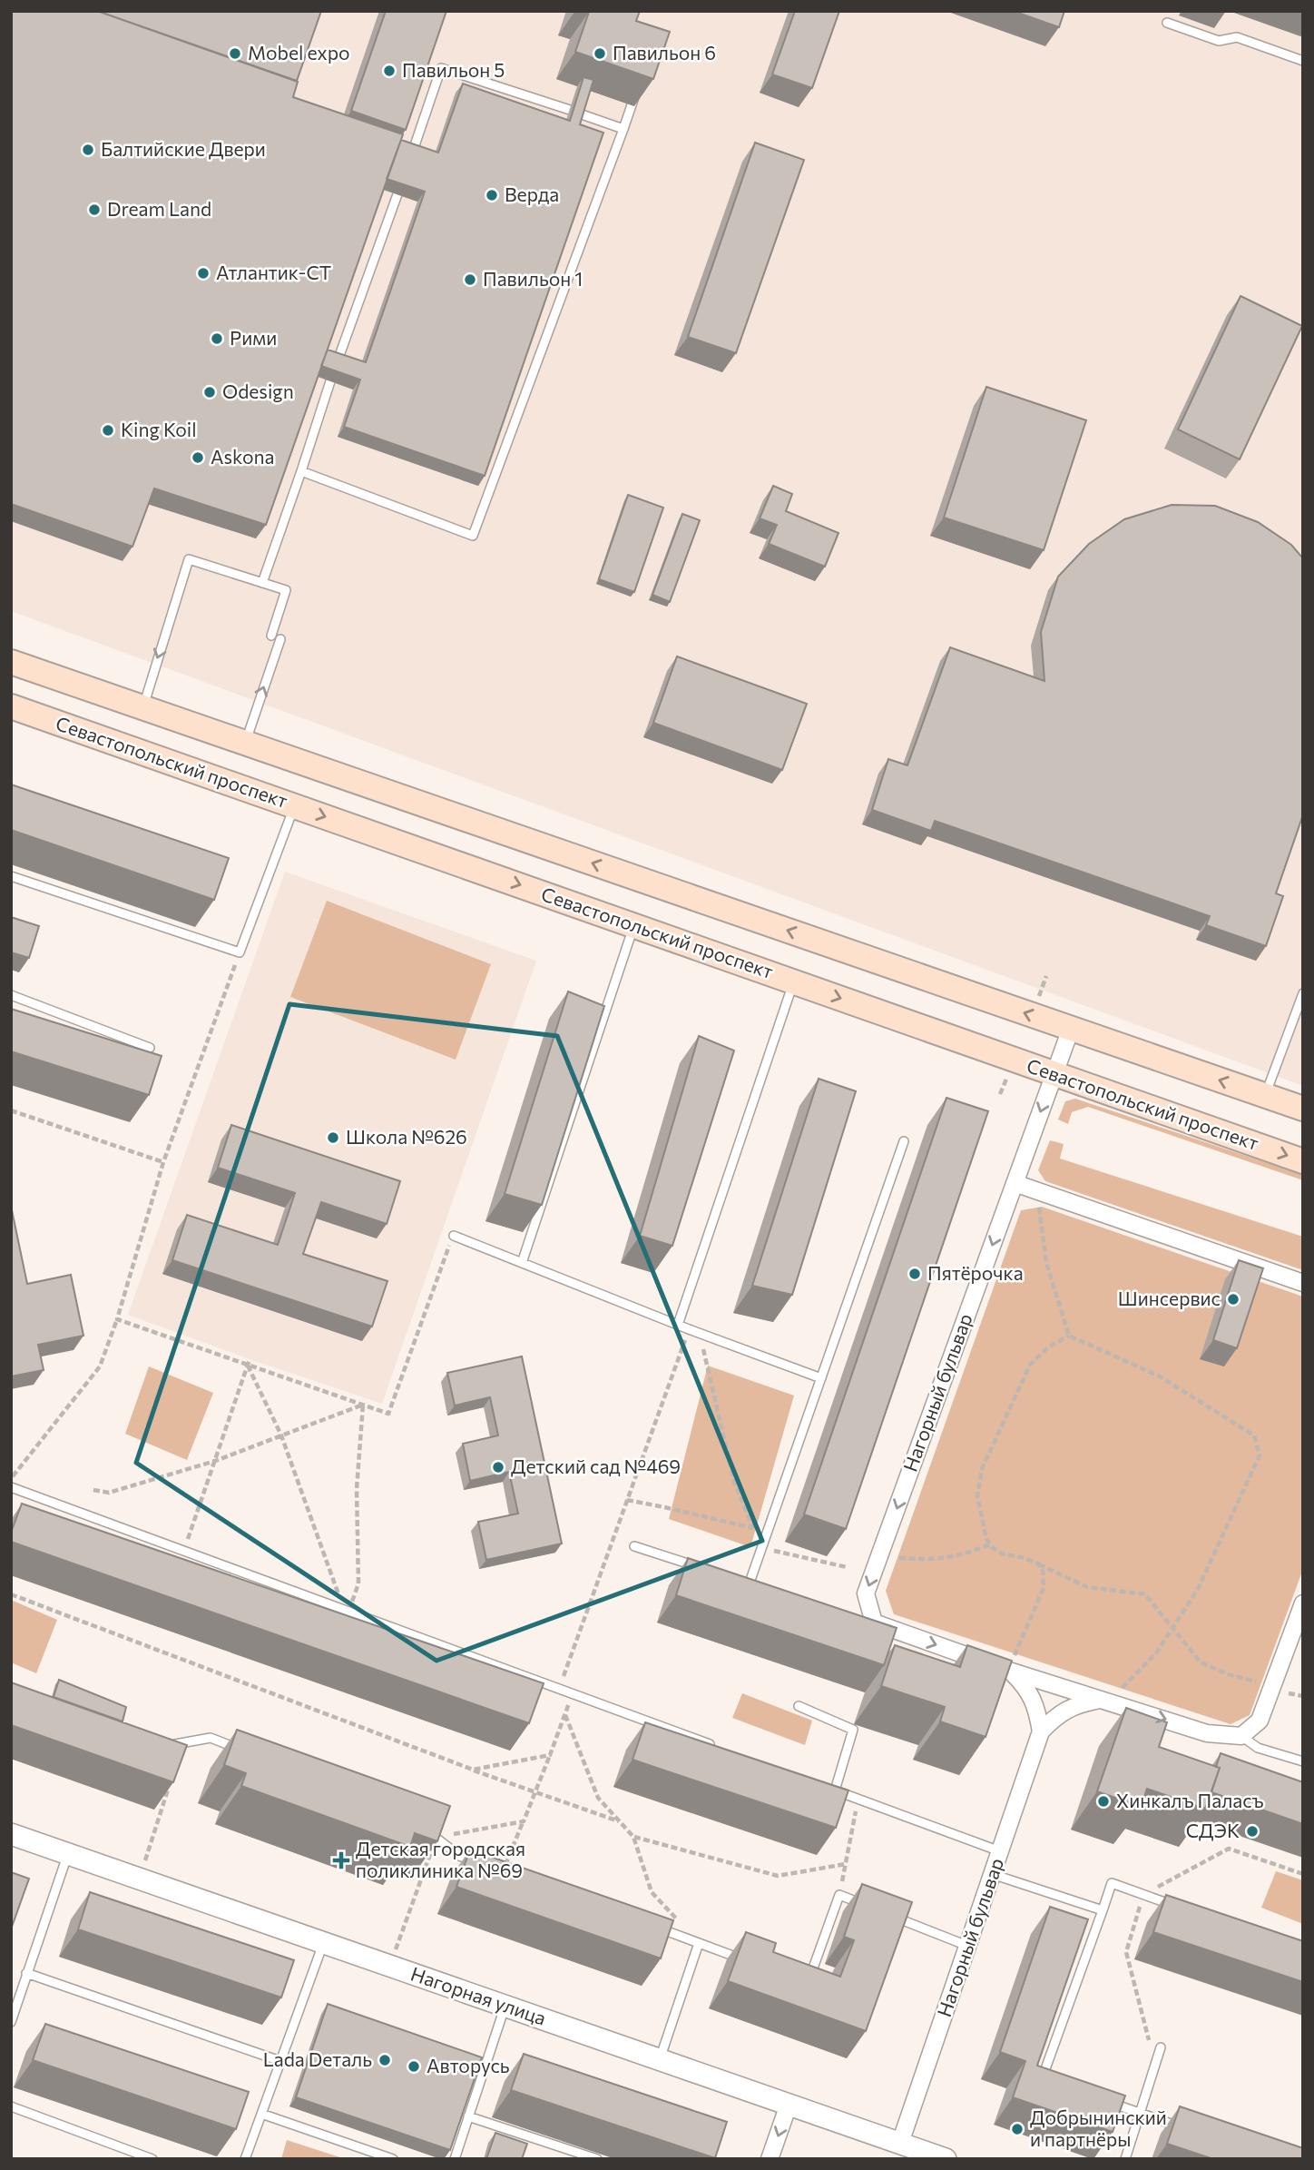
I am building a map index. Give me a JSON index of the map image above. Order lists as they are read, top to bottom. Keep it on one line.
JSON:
{"streets":{"main road":["Севастопольский проспект"],"street":["Нагорный бульвар","Нагорная улица"]},"crossings":[["Севастопольский проспект","Нагорный бульвар"],["Нагорный бульвар","Нагорная улица"]],"places":{"other":["Mobel expo","Павильон 6","Павильон 5","Балтийские Двери","Верда","Dream Land","Атлантик-СТ","Павильон 1","Рими","Odesign","King Koil","Askona","Школа №626","Пятёрочка","Шинсервис","Детский сад №469","Хинкалъ Паласъ","СДЭК","Lada Dеталь","Авторусь","Добрынинский и партнёры"],"health":["Детская городская поликлиника №69"]}}
